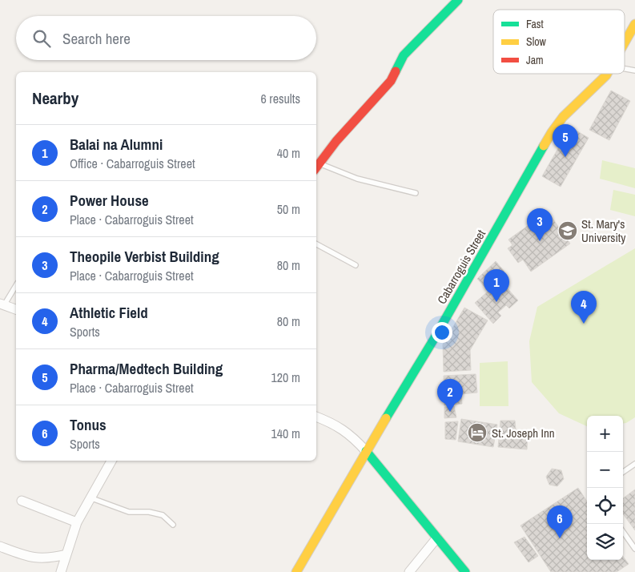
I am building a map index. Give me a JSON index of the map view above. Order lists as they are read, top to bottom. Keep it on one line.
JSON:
{"streets":{"street":["Cabarroguis Street"]},"places":{"school or university":["St. Mary's University"],"hotel":["St. Joseph Inn"]},"legend":["Fast","Slow","Jam"],"page":{"search":"Search here","heading":["Nearby","6 results"],"pins":["5","3","1","4","2","6"],"list":[{"mark":"1","name":"Balai na Alumni","note":"Office · Cabarroguis Street","value":"40 m"},{"mark":"2","name":"Power House","note":"Place · Cabarroguis Street","value":"50 m"},{"mark":"3","name":"Theopile Verbist Building","note":"Place · Cabarroguis Street","value":"80 m"},{"mark":"4","name":"Athletic Field","note":"Sports","value":"80 m"},{"mark":"5","name":"Pharma/Medtech Building","note":"Place · Cabarroguis Street","value":"120 m"},{"mark":"6","name":"Tonus","note":"Sports","value":"140 m"}],"map_buttons":["+","−"]}}
